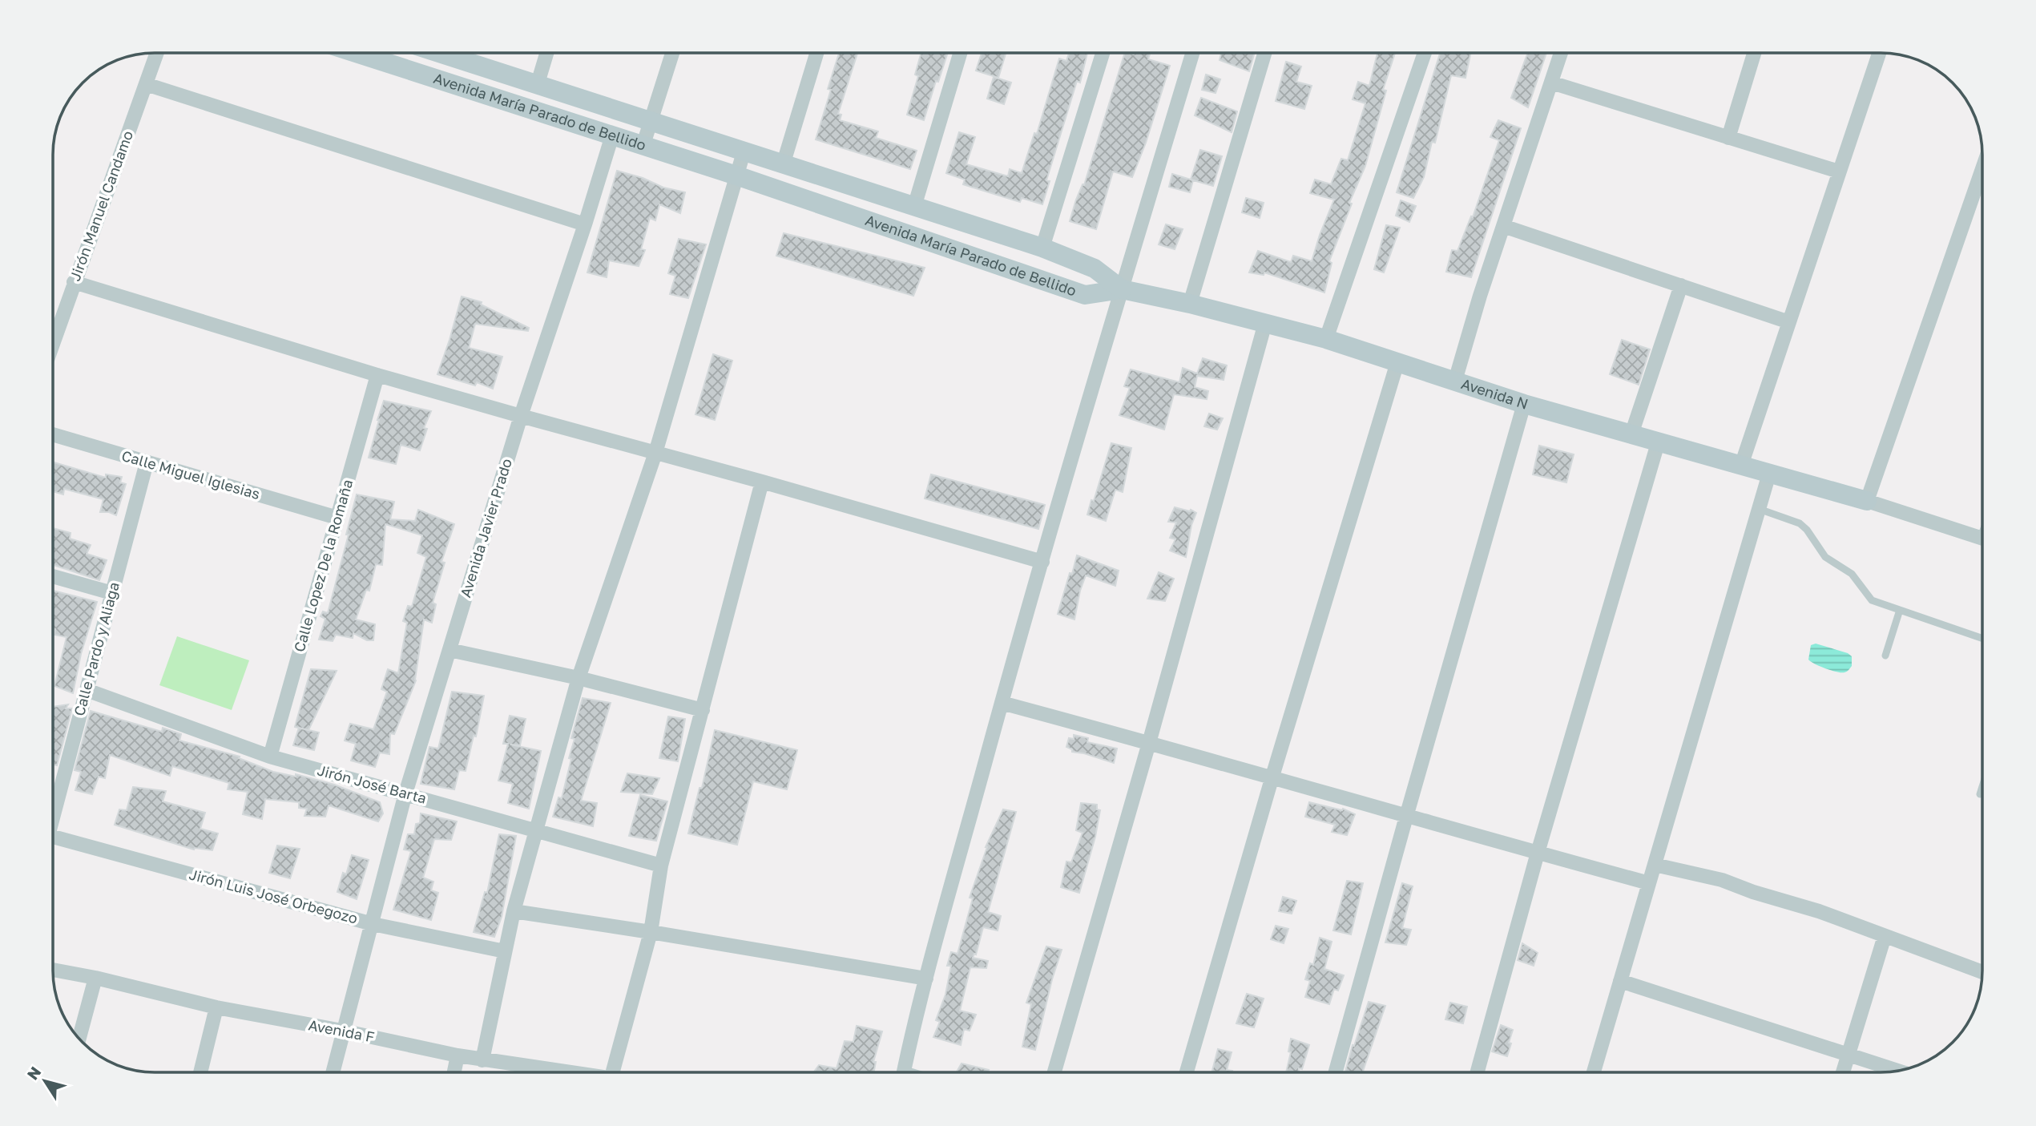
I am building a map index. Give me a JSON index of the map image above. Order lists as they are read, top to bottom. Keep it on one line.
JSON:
{"streets":{"street":["Avenida María Parado de Bellido","Jirón Manuel Candamo","Avenida N","Calle Miguel Iglesias","Avenida Javier Prado","Calle Lopez De la Romaña","Calle Pardo y Aliaga","Jirón José Barta","Jirón Luis José Orbegozo","Avenida F"]},"crossings":[["Avenida María Parado de Bellido","Avenida N"],["Avenida María Parado de Bellido","Avenida Javier Prado"],["Calle Miguel Iglesias","Calle Lopez De la Romaña"],["Calle Miguel Iglesias","Calle Pardo y Aliaga"],["Avenida Javier Prado","Jirón José Barta"],["Avenida Javier Prado","Jirón Luis José Orbegozo"],["Avenida Javier Prado","Avenida F"],["Calle Lopez De la Romaña","Jirón José Barta"],["Calle Pardo y Aliaga","Jirón José Barta"]],"north":"top left"}
